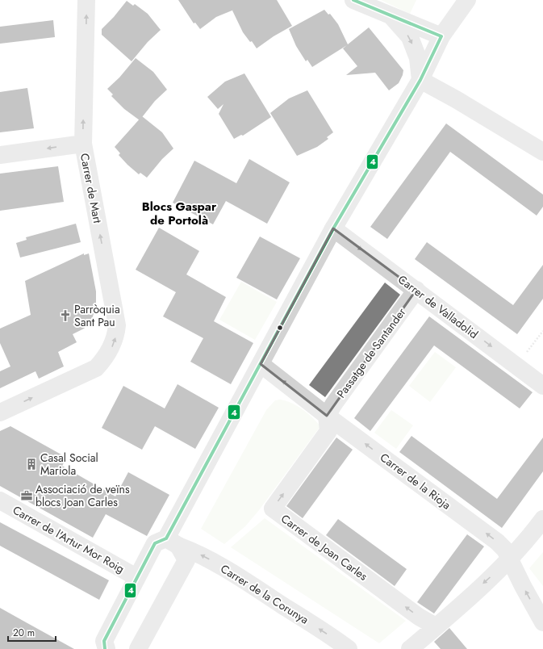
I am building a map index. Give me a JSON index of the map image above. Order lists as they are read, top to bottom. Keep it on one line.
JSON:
{"streets":{"street":["Carrer de Mart","Carrer de Valladolid","Passatge de Santander","Carrer de la Rioja","Carrer de l'Artur Mor Roig","Carrer de Joan Carles","Carrer de la Corunya"]},"crossings":[["Carrer de Valladolid","Passatge de Santander"],["Passatge de Santander","Carrer de la Rioja"],["Passatge de Santander","Carrer de Joan Carles"],["Carrer de la Rioja","Carrer de Joan Carles"]],"one_way":["Carrer de Valladolid","Carrer de la Rioja","Carrer de la Corunya"],"districts":["Blocs Gaspar de Portolà"],"places":{"church":["Parròquia Sant Pau"],"building":["Casal Social Mariola"],"office":["Associació de veïns blocs Joan Carles"]},"lines":["transit line 4"],"scale_bar":"20 m"}
